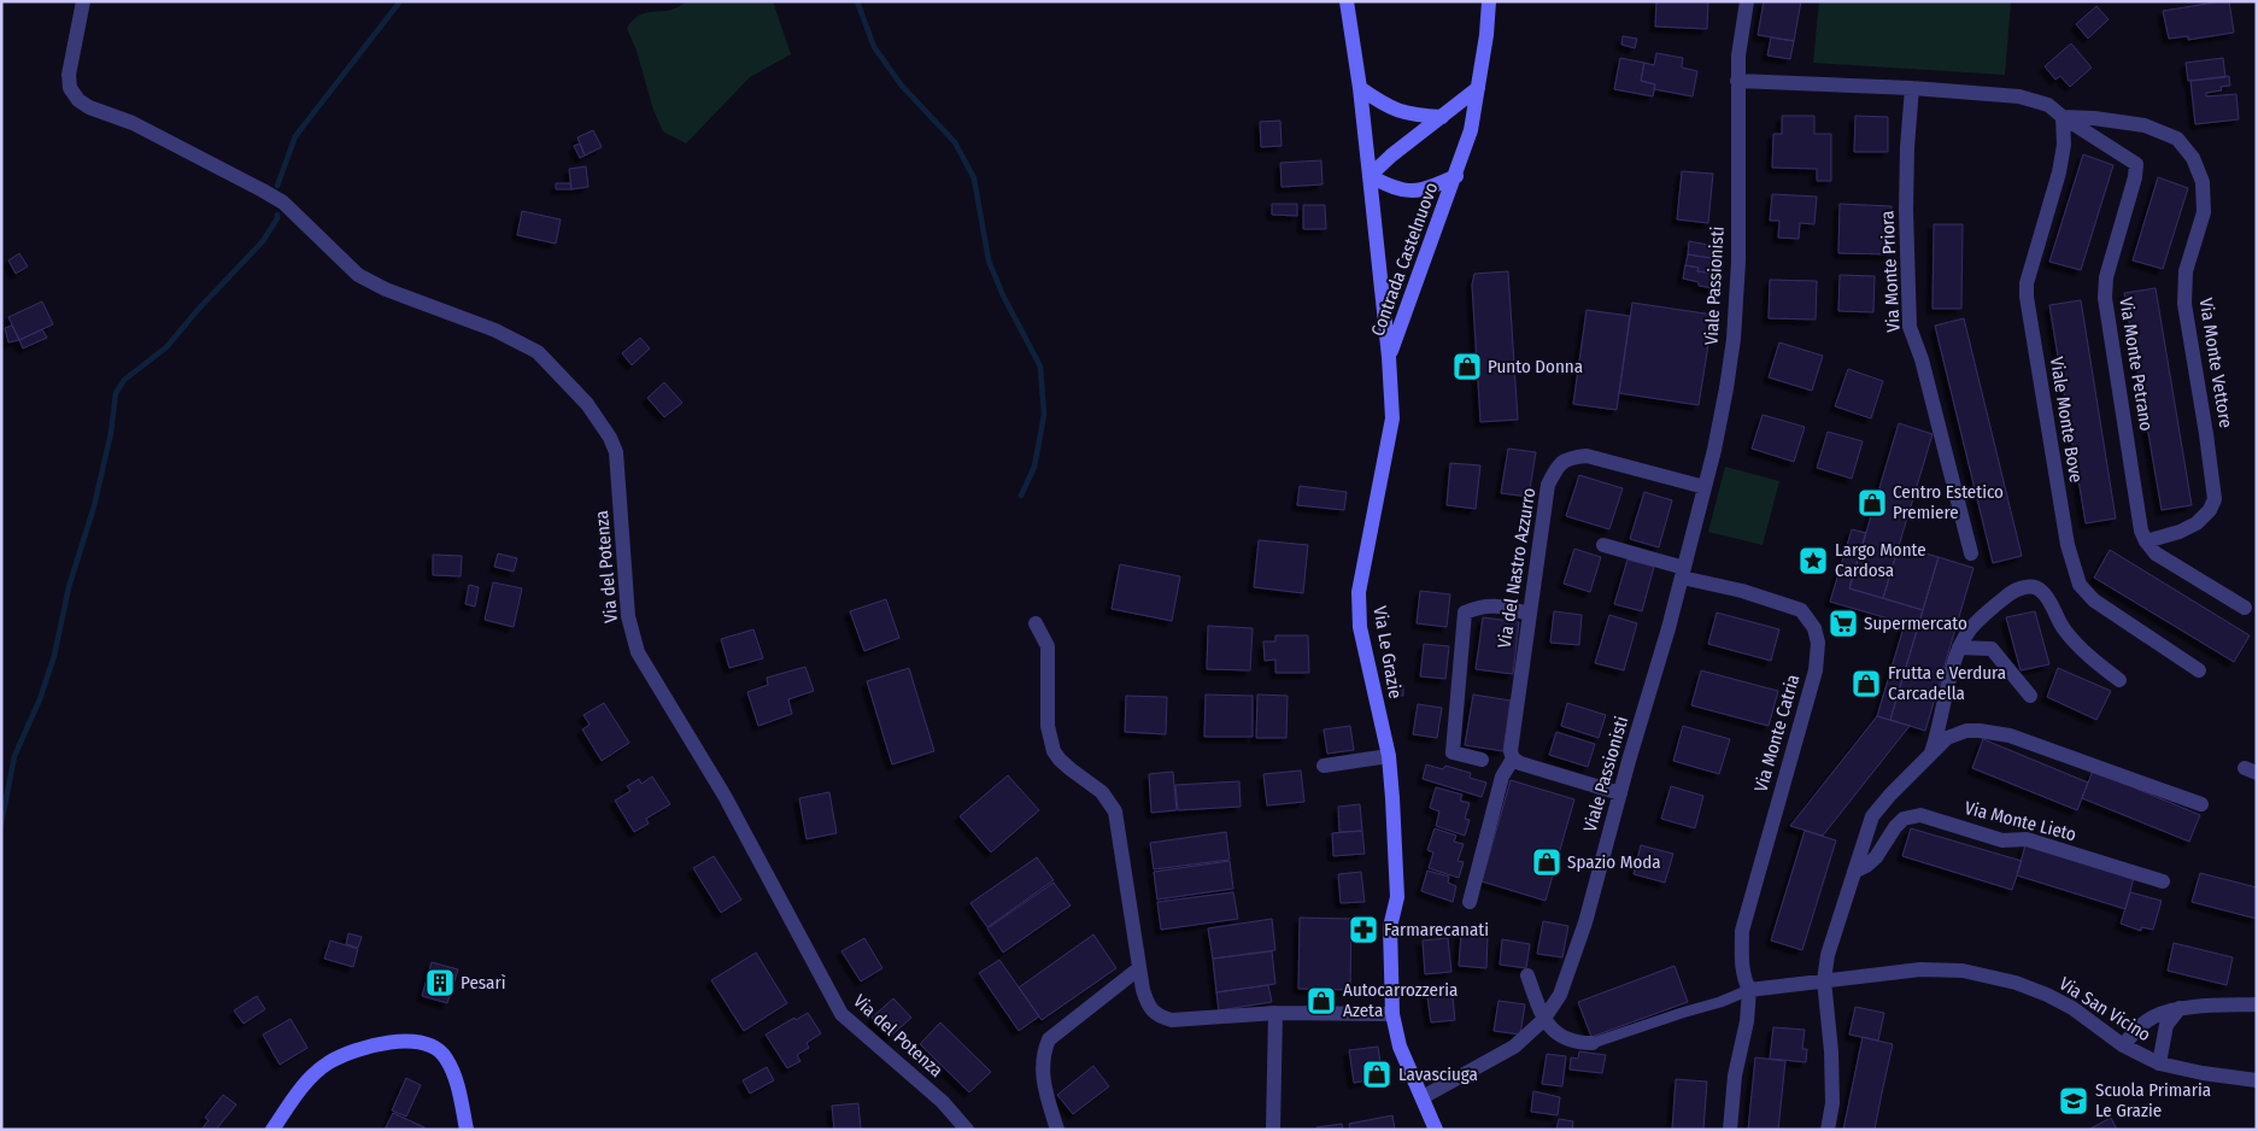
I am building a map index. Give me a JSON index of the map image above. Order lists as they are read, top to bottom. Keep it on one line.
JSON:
{"streets":{"main road":["Contrada Castelnuovo","Via Le Grazie"],"street":["Via Monte Priora","Viale Passionisti","Via Monte Vettore","Via Monte Petrano","Viale Monte Bove","Via del Potenza","Via del Nastro Azzurro","Via Monte Catria","Via Monte Lieto","Via San Vicino"]},"crossings":[["Contrada Castelnuovo","Via Le Grazie"],["Via Monte Priora","Via Monte Vettore"],["Viale Passionisti","Via Monte Vettore"],["Viale Passionisti","Via del Nastro Azzurro"],["Viale Passionisti","Via Le Grazie"],["Viale Passionisti","Via Monte Catria"],["Viale Passionisti","Via San Vicino"],["Via Monte Vettore","Via Monte Petrano"],["Via Monte Vettore","Viale Monte Bove"],["Via Monte Petrano","Viale Monte Bove"],["Via Monte Catria","Via San Vicino"]],"places":{"shop":["Punto Donna","Centro Estetico Premiere","Frutta e Verdura Carcadella","Spazio Moda","Autocarrozzeria Azeta","Lavasciuga"],"place":["Largo Monte Cardosa"],"supermarket":["Supermercato"],"pharmacy":["Farmarecanati"],"building":["Pesarì"],"school or university":["Scuola Primaria Le Grazie"]}}
